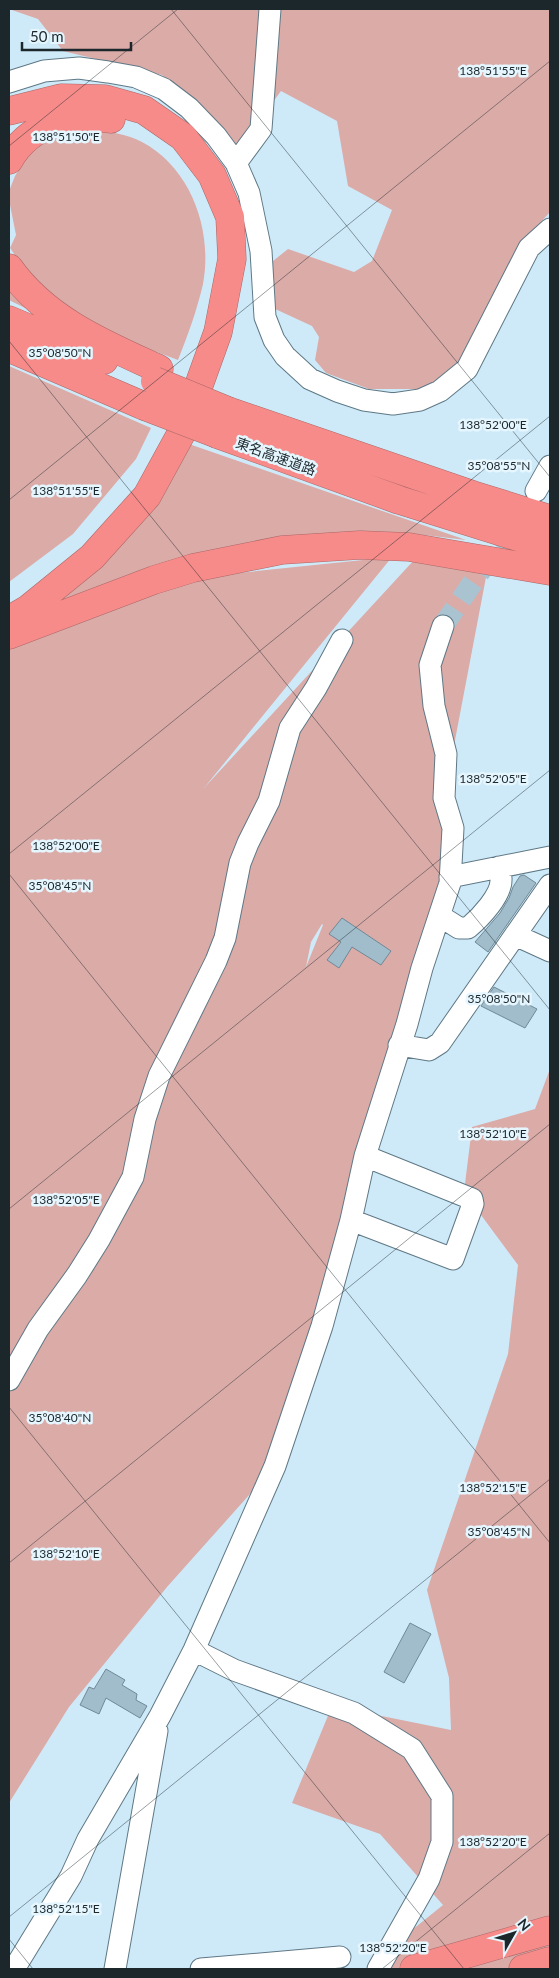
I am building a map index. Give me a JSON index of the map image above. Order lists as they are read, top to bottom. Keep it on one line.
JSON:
{"streets":{"highway":["東名高速道路"]},"scale_bar":"50 m","north":"top right","coordinates":["138°51'55\"E","138°51'50\"E","35°08'50\"N","138°52'00\"E","35°08'55\"N","138°52'05\"E","35°08'45\"N","138°52'10\"E","35°08'40\"N","138°52'15\"E","138°52'20\"E"]}
